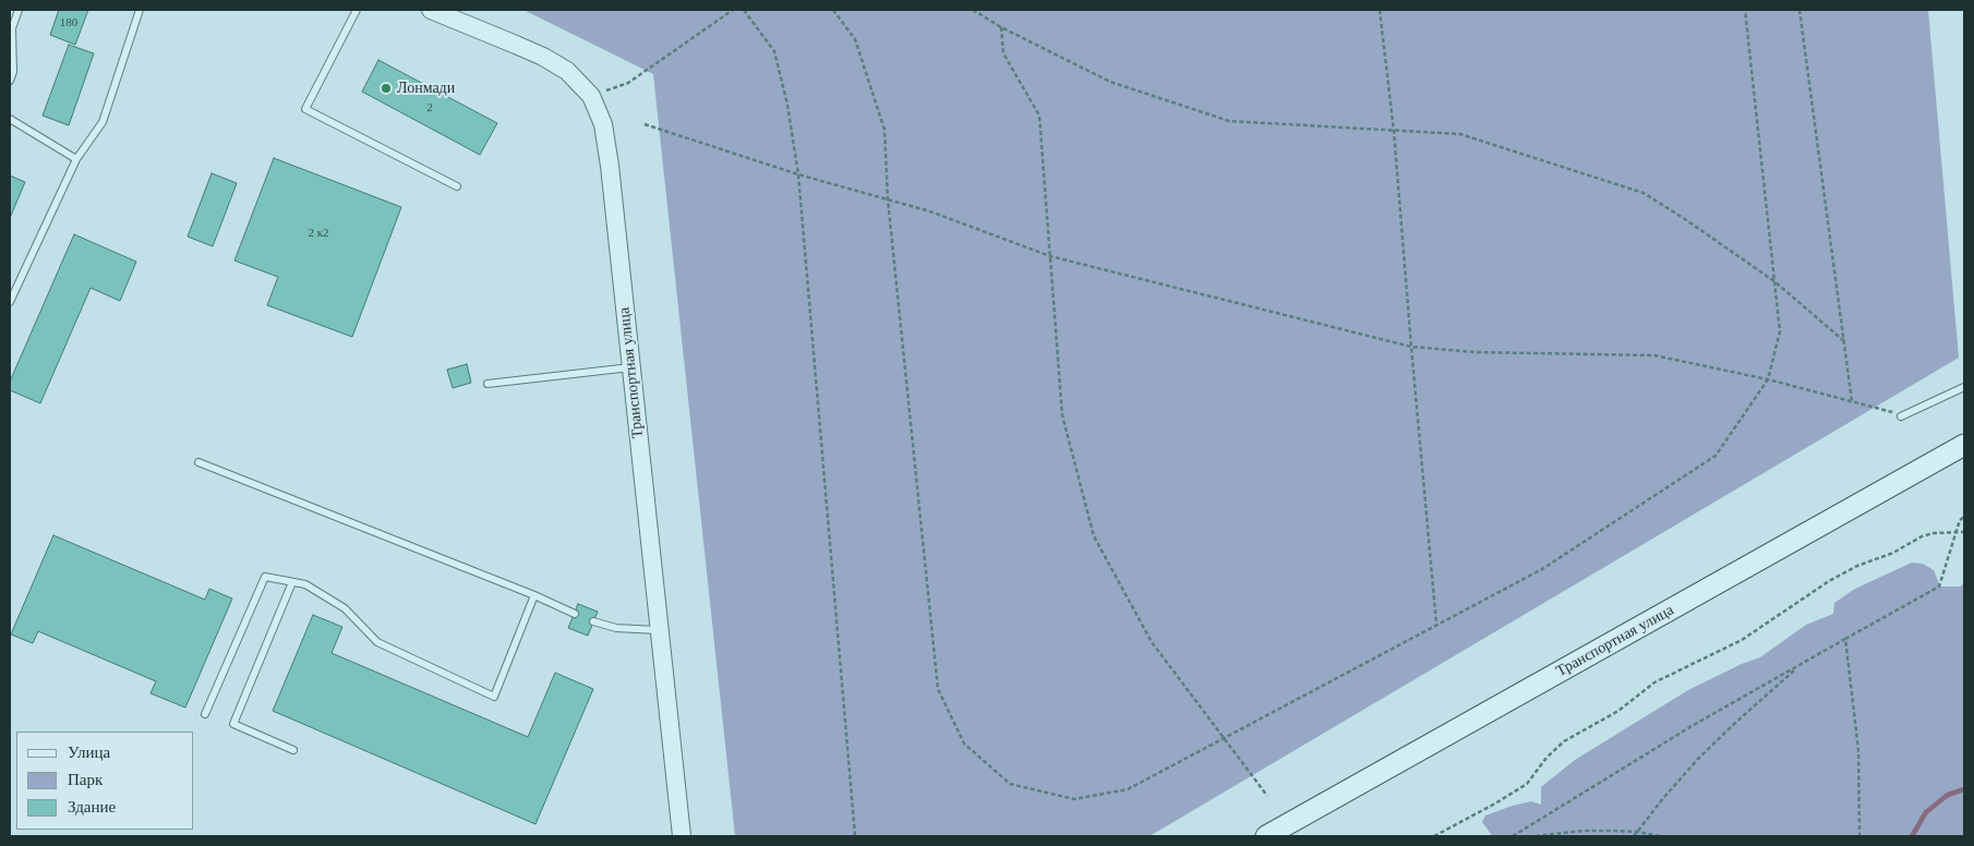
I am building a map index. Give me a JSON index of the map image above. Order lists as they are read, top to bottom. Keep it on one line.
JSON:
{"streets":{"main road":["Транспортная улица"]},"places":["Лонмади"],"house_numbers":["180","2","2 к2"],"legend":["Улица","Парк","Здание"]}
